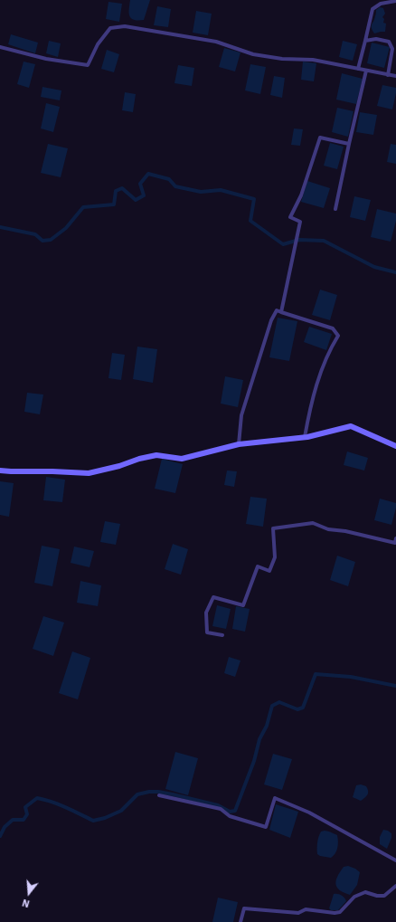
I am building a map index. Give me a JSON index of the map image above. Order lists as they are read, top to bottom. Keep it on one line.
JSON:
{"north":"bottom"}
